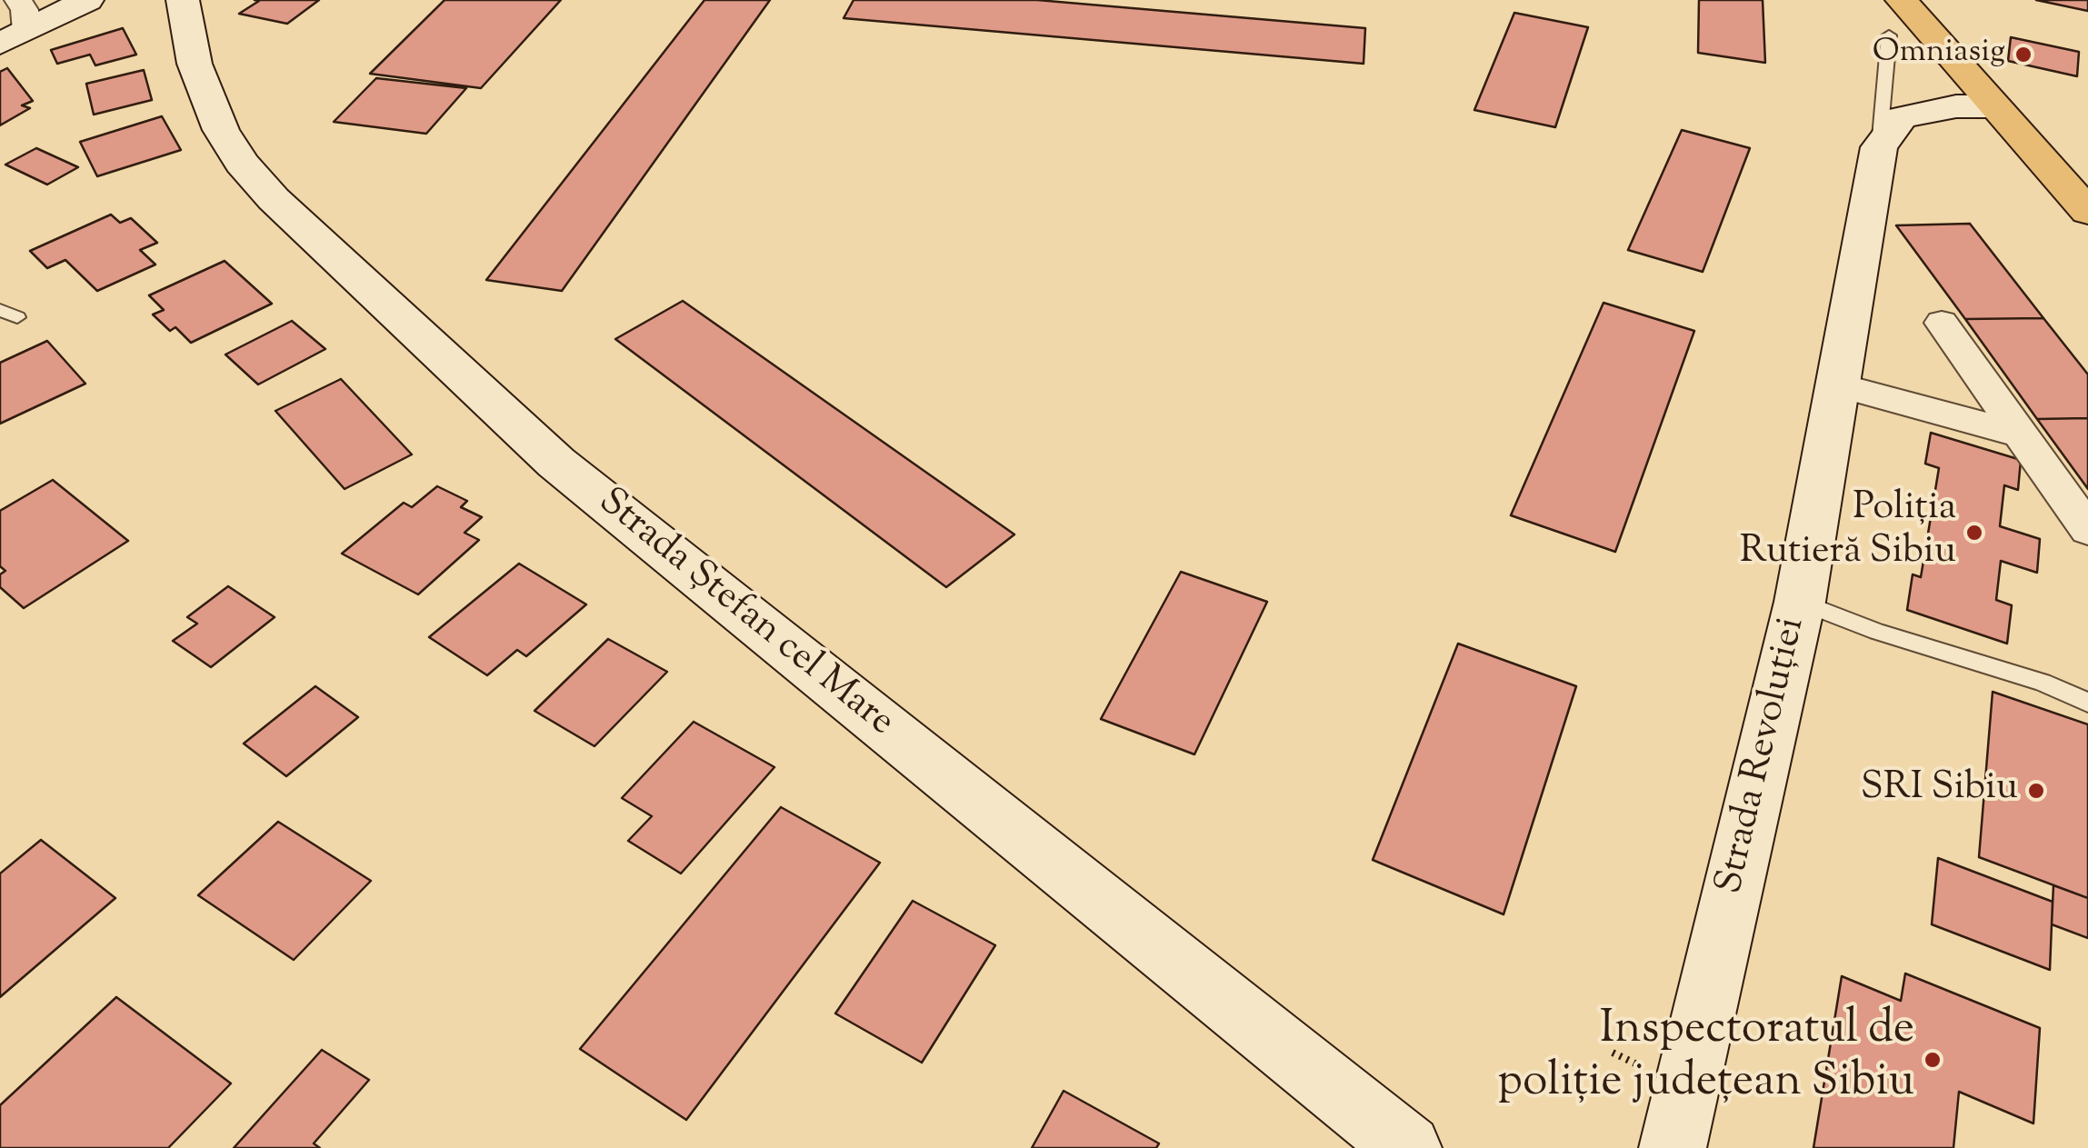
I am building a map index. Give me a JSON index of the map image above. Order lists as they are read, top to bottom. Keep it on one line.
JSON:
{"streets":{"main road":["Strada Ștefan cel Mare","Strada Revoluției"]},"places":["Omniasig","Poliția Rutieră Sibiu","SRI Sibiu","Inspectoratul de poliție județean Sibiu"]}
